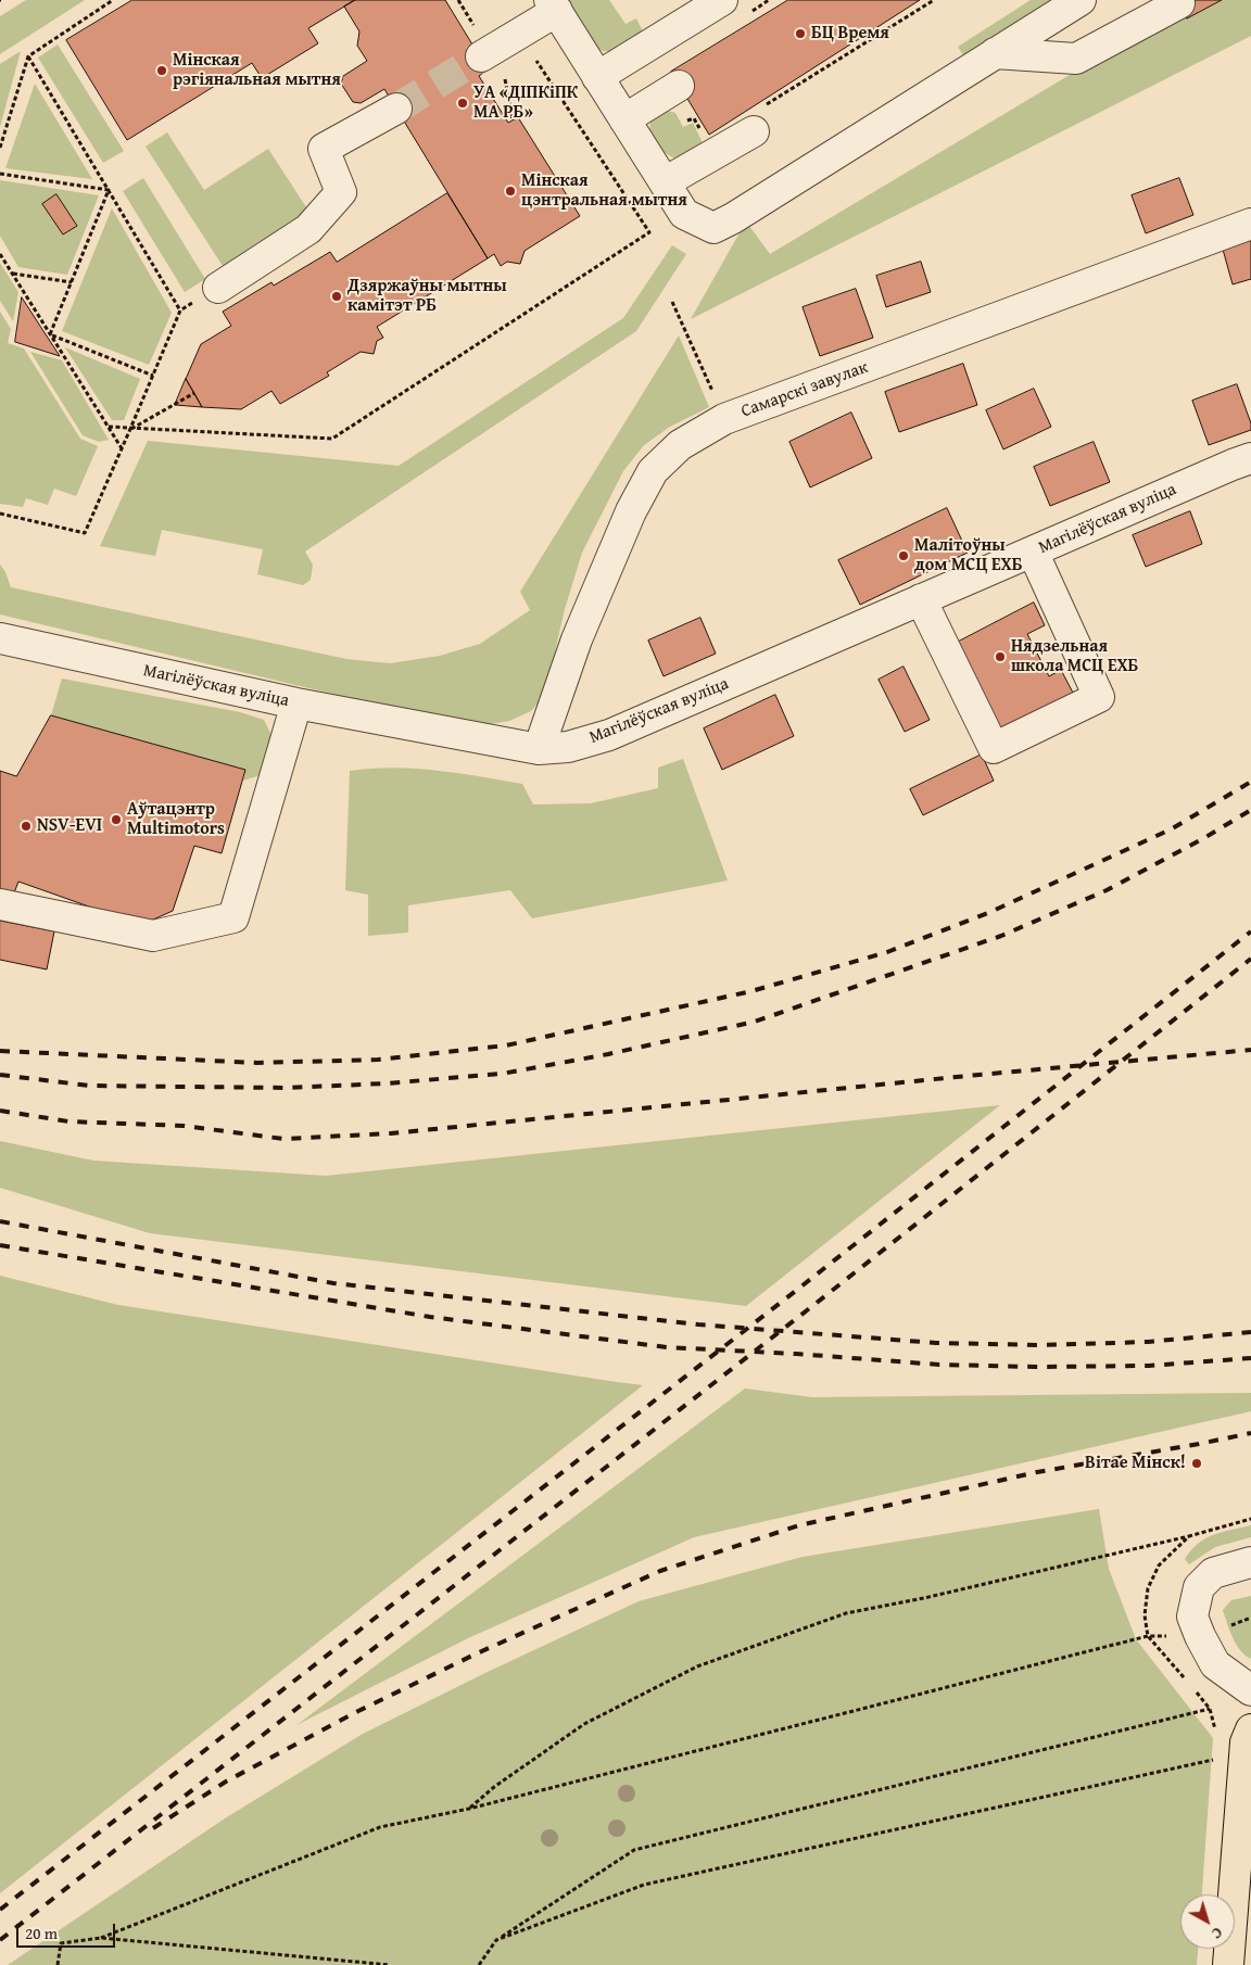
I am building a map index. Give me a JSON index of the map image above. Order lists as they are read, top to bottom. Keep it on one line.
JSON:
{"streets":{"street":["Самарскі завулак","Магілёўская вуліца"]},"crossings":[["Самарскі завулак","Магілёўская вуліца"]],"places":["БЦ Время","Мінская рэгіянальная мытня","УА «ДІПКіПК МА РБ»","Мінская цэнтральная мытня","Дзяржаўны мытны камітэт РБ","Малітоўны дом МСЦ ЕХБ","Нядзельная школа МСЦ ЕХБ","Аўтацэнтр Multimotors","NSV-EVI","Вітае Мінск!"],"scale_bar":"20 m","north":"bottom right"}
